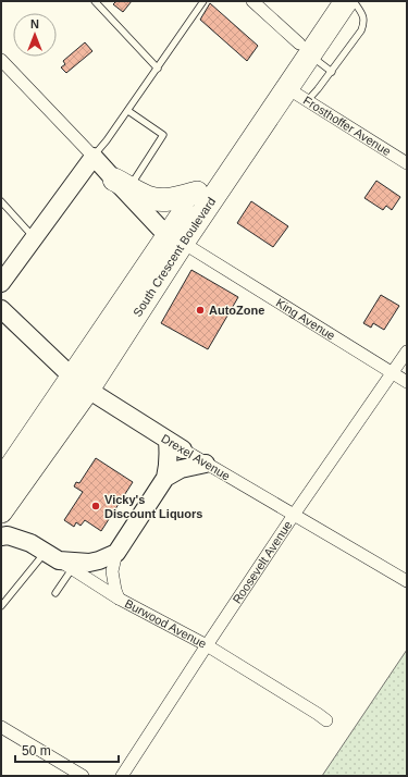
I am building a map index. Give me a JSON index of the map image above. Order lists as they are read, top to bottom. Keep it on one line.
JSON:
{"streets":{"highway":["South Crescent Boulevard"],"street":["Frosthoffer Avenue","King Avenue","Drexel Avenue","Roosevelt Avenue","Burwood Avenue"]},"crossings":[["Frosthoffer Avenue","South Crescent Boulevard"],["South Crescent Boulevard","King Avenue"],["South Crescent Boulevard","Drexel Avenue"],["King Avenue","Roosevelt Avenue"],["Drexel Avenue","Roosevelt Avenue"],["Roosevelt Avenue","Burwood Avenue"]],"places":["AutoZone","Vicky's Discount Liquors"],"scale_bar":"50 m","north":"top"}
